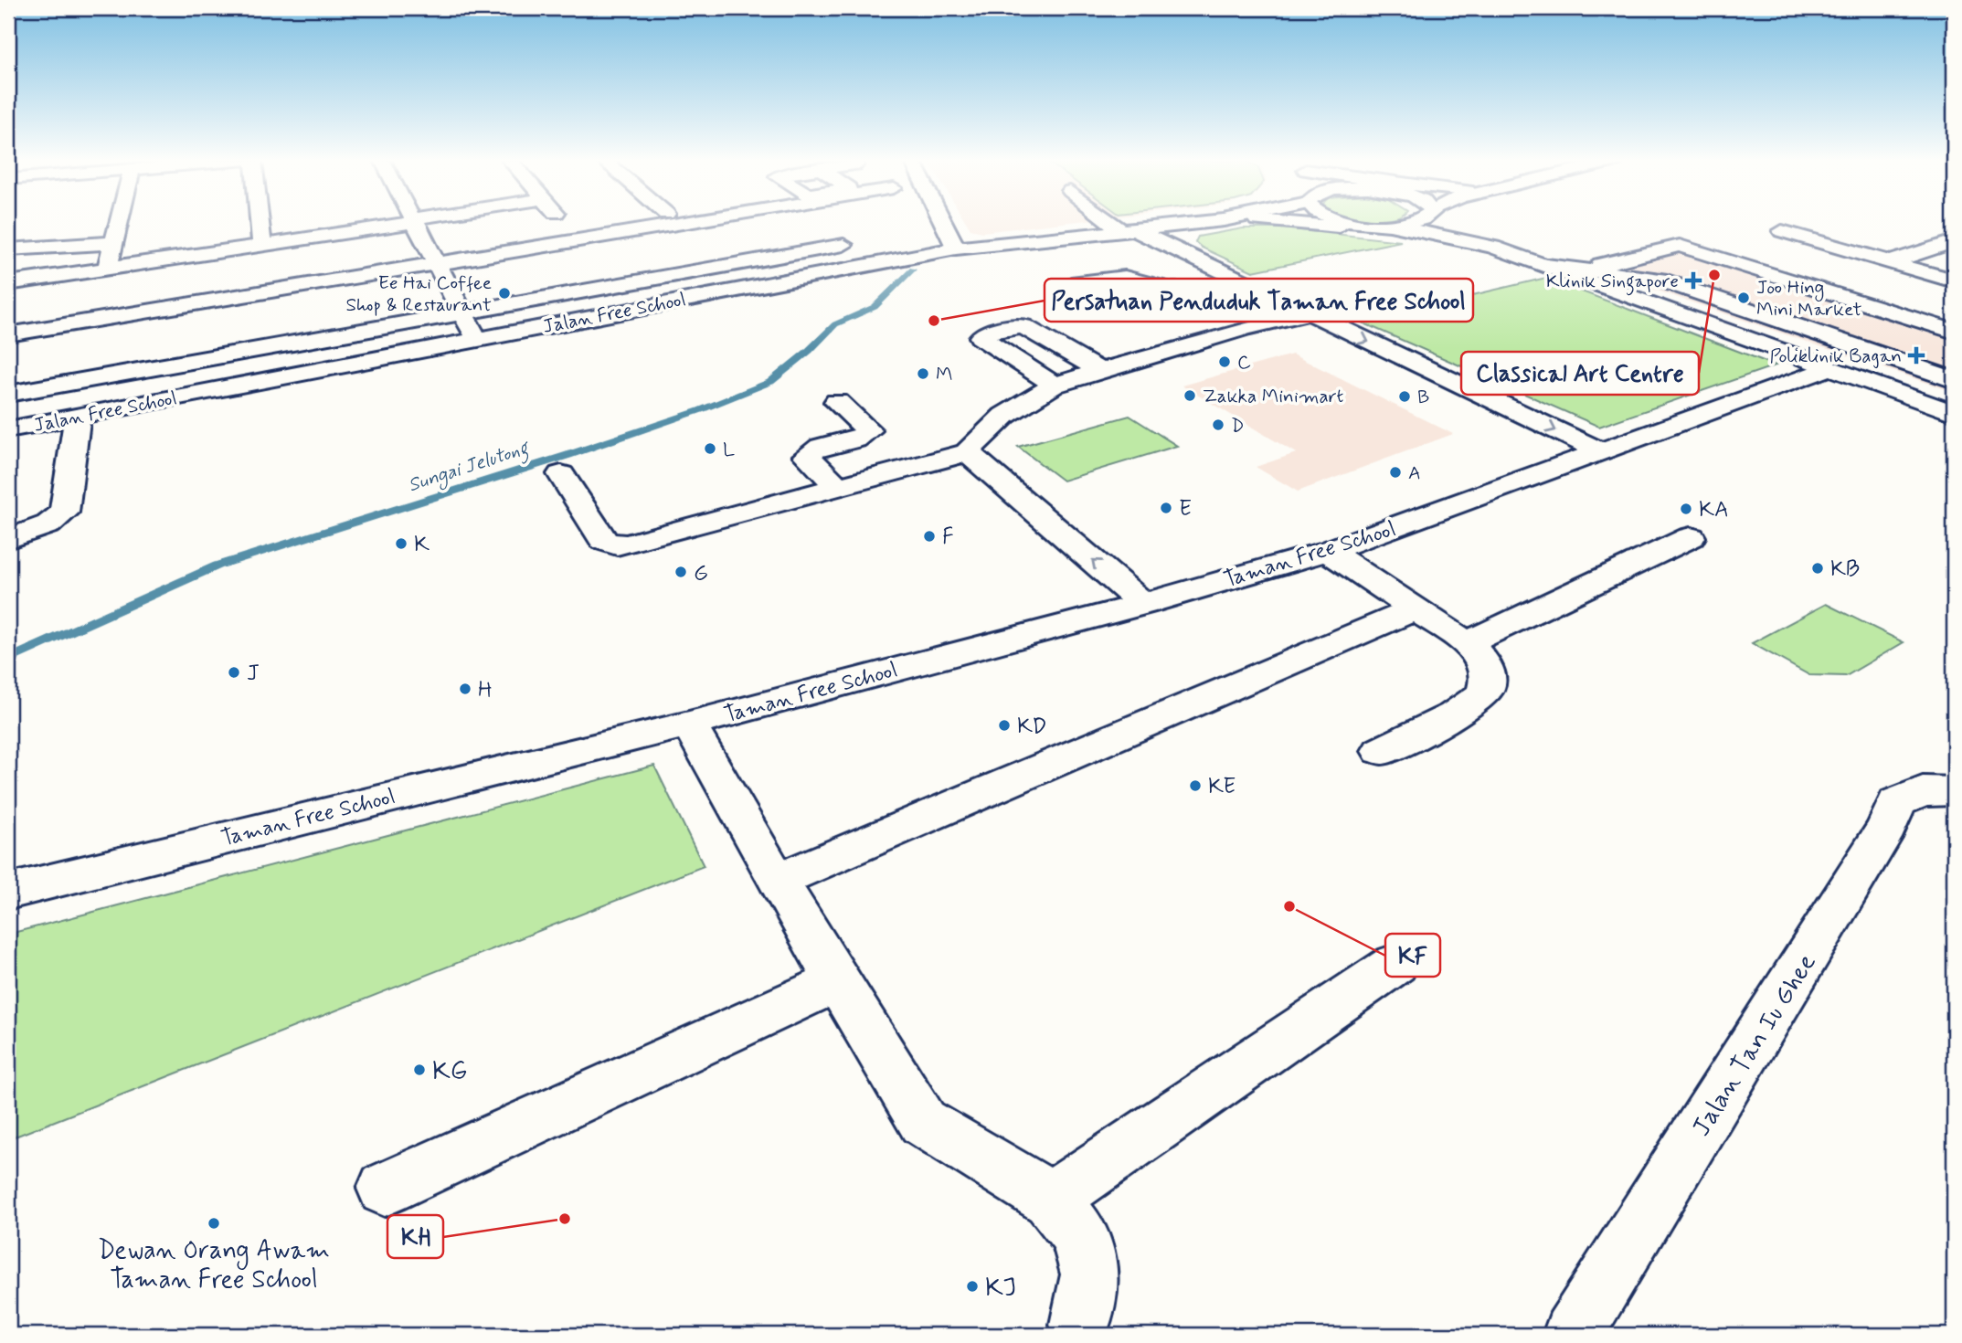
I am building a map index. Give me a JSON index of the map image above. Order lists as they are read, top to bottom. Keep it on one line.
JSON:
{"streets":{"street":["Jalan Free School","Taman Free School","Jalan Tan Iu Ghee"]},"water":["Sungai Jelutong"],"places":{"other":["Classical Art Centre","Ee Hai Coffee Shop & Restaurant","Joo Hing Mini Market","Persatuan Penduduk Taman Free School","C","M","Zakka Minimart","B","D","L","A","E","KA","F","K","KB","G","J","H","KD","KE","KF","KG","KH","Dewan Orang Awam Taman Free School","KJ"],"health":["Klinik Singapore","Poliklinik Bagan"]}}
